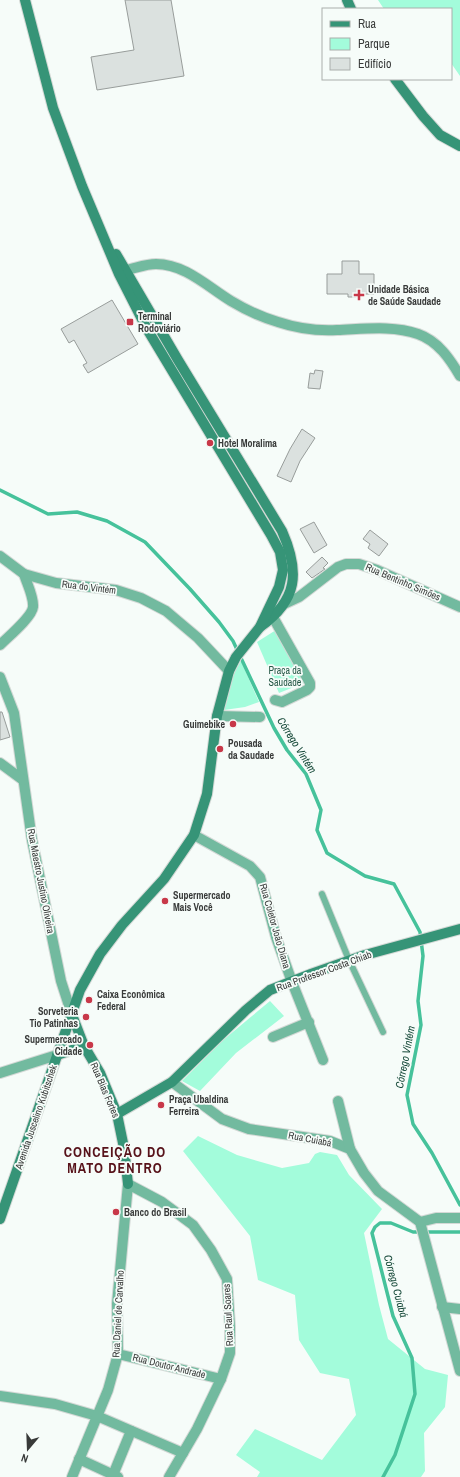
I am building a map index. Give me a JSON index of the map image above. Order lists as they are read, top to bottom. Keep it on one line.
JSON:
{"streets":{"main road":["Rua Professor Costa Chiab","Rua Bias Fortes","Avenida Juscelino Kubitschek"],"street":["Rua Bentinho Simões","Rua do Vintém","Rua Maestro Justino Oliveira","Rua Coletor João Diana","Rua Cuiabá","Rua Daniel de Carvalho","Rua Raul Soares","Rua Doutor Andrade"]},"crossings":[["Rua Maestro Justino Oliveira","Rua Bias Fortes"],["Rua Maestro Justino Oliveira","Avenida Juscelino Kubitschek"],["Rua Coletor João Diana","Rua Professor Costa Chiab"],["Rua Coletor João Diana","Avenida Juscelino Kubitschek"],["Rua Professor Costa Chiab","Rua Cuiabá"],["Rua Bias Fortes","Avenida Juscelino Kubitschek"],["Rua Bias Fortes","Rua Daniel de Carvalho"],["Rua Bias Fortes","Rua Raul Soares"],["Rua Daniel de Carvalho","Rua Raul Soares"],["Rua Daniel de Carvalho","Rua Doutor Andrade"],["Rua Raul Soares","Rua Doutor Andrade"]],"districts":["CONCEIÇÃO DO MATO DENTRO"],"water":["Córrego Vintém","Córrego Cuiabá"],"parks":["Praça da Saudade"],"places":{"health":["Unidade Básica de Saúde Saudade"],"transit":["Terminal Rodoviário"],"other":["Hotel Moralima","Guimebike","Pousada da Saudade","Supermercado Mais Você","Caixa Econômica Federal","Sorveteria Tio Patinhas","Supermercado Cidade","Praça Ubaldina Ferreira","Banco do Brasil"]},"legend":["Rua","Parque","Edifício"],"north":"bottom"}
